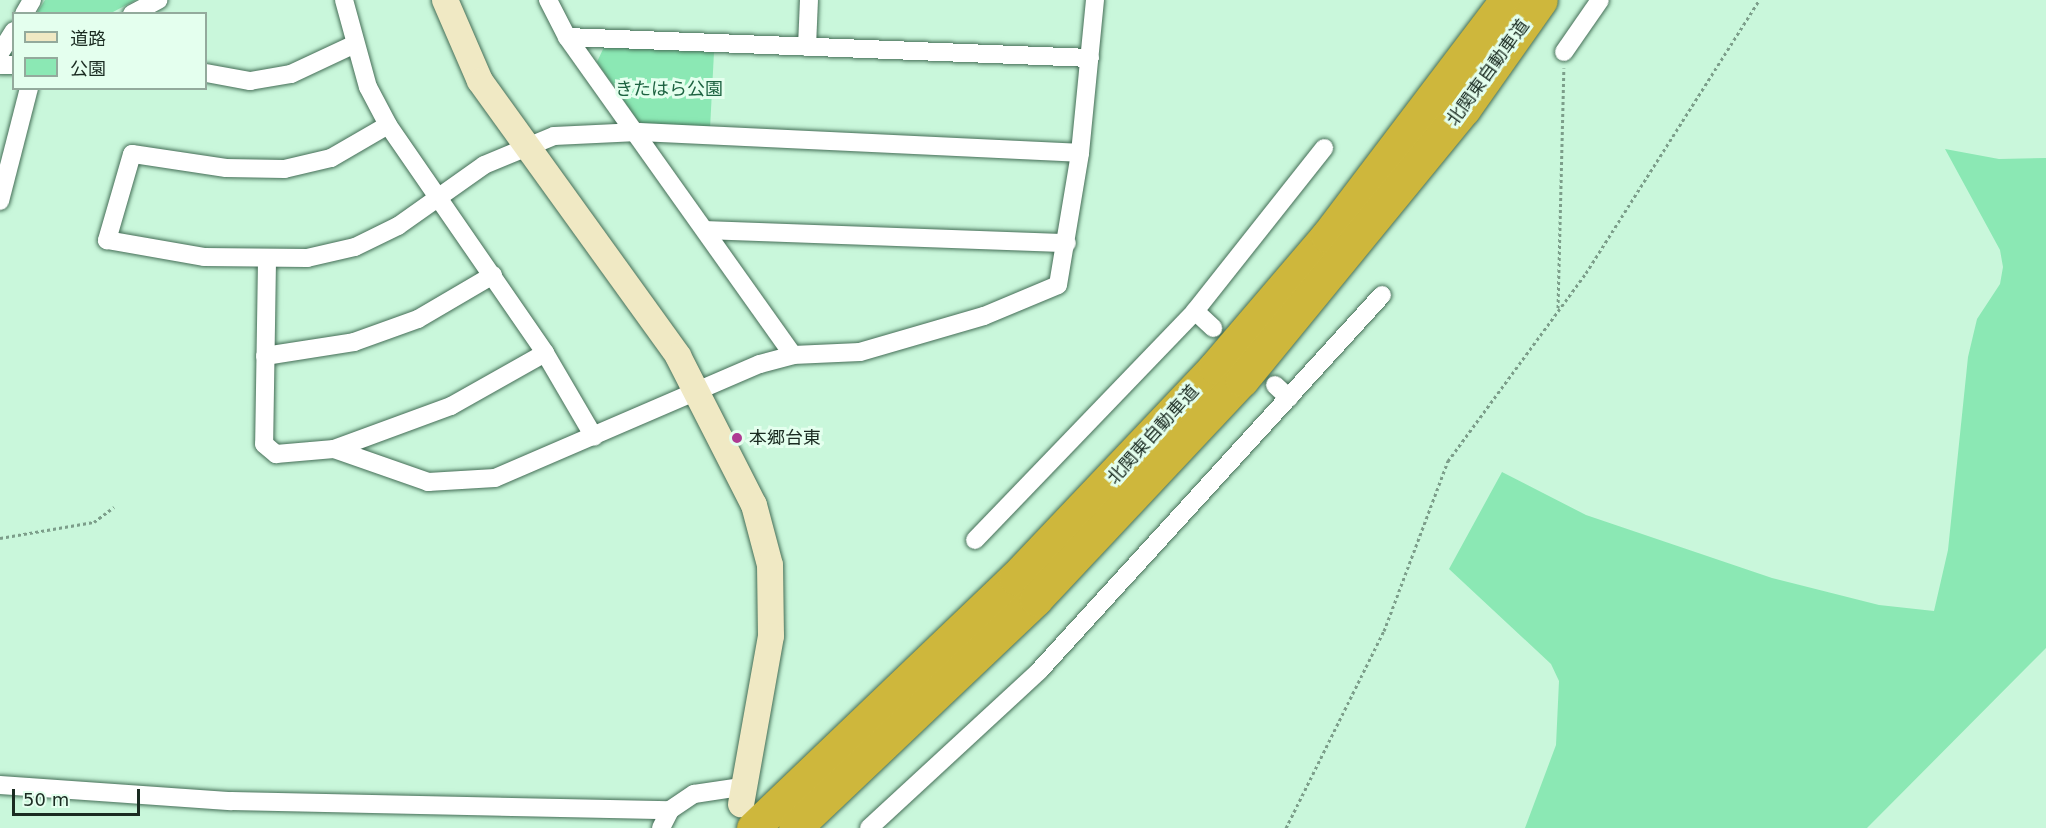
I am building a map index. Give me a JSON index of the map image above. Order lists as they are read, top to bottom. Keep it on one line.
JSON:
{"streets":{"highway":["北関東自動車道"]},"parks":["きたはら公園"],"places":["本郷台東"],"legend":["道路","公園"],"scale_bar":"50 m"}
